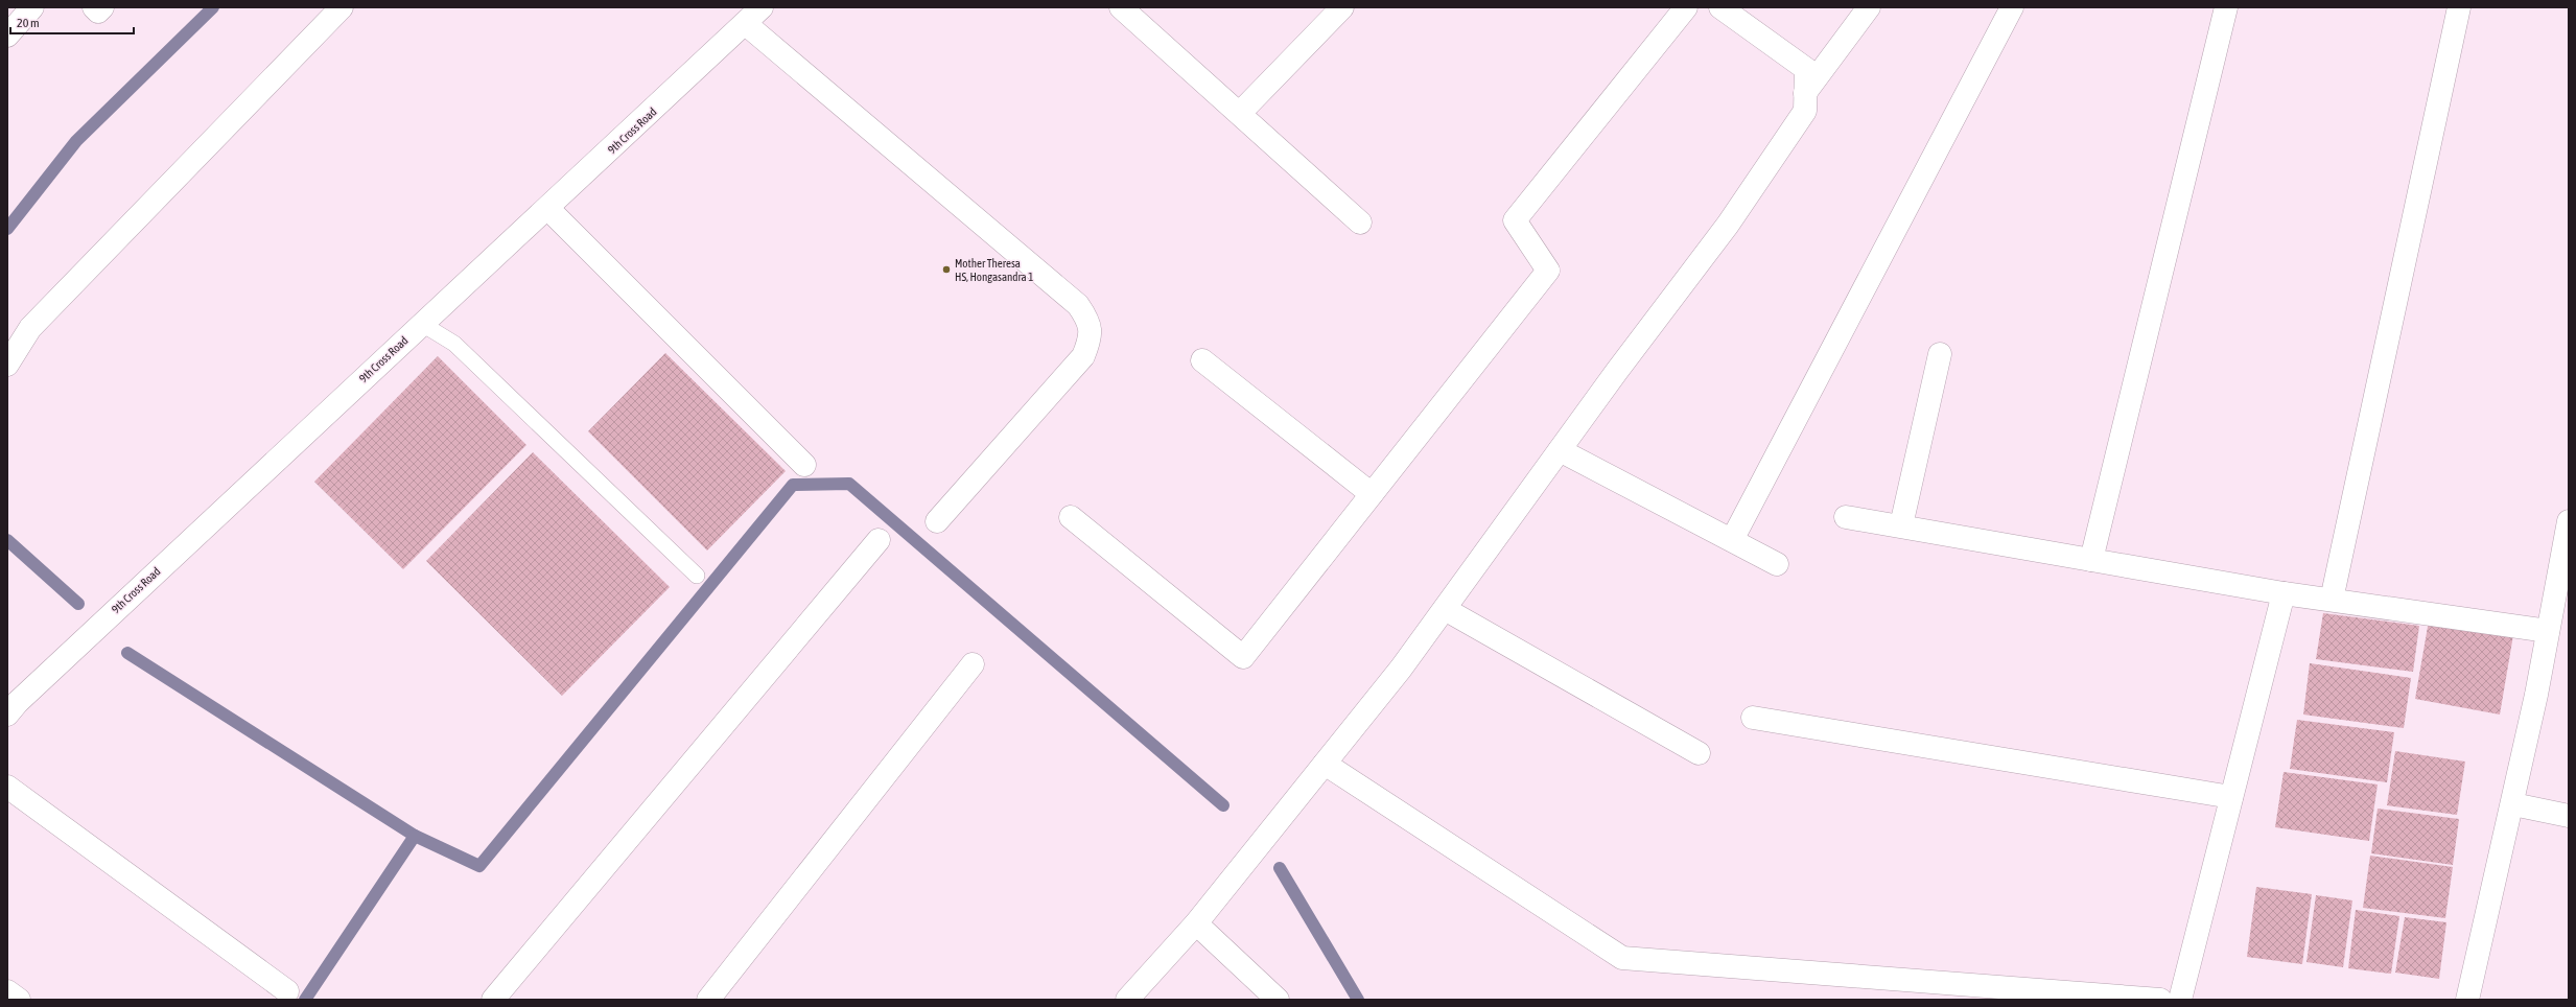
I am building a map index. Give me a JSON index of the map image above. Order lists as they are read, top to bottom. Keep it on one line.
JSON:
{"streets":{"street":["9th Cross Road"]},"places":["Mother Theresa HS, Hongasandra 1"],"scale_bar":"20 m"}
